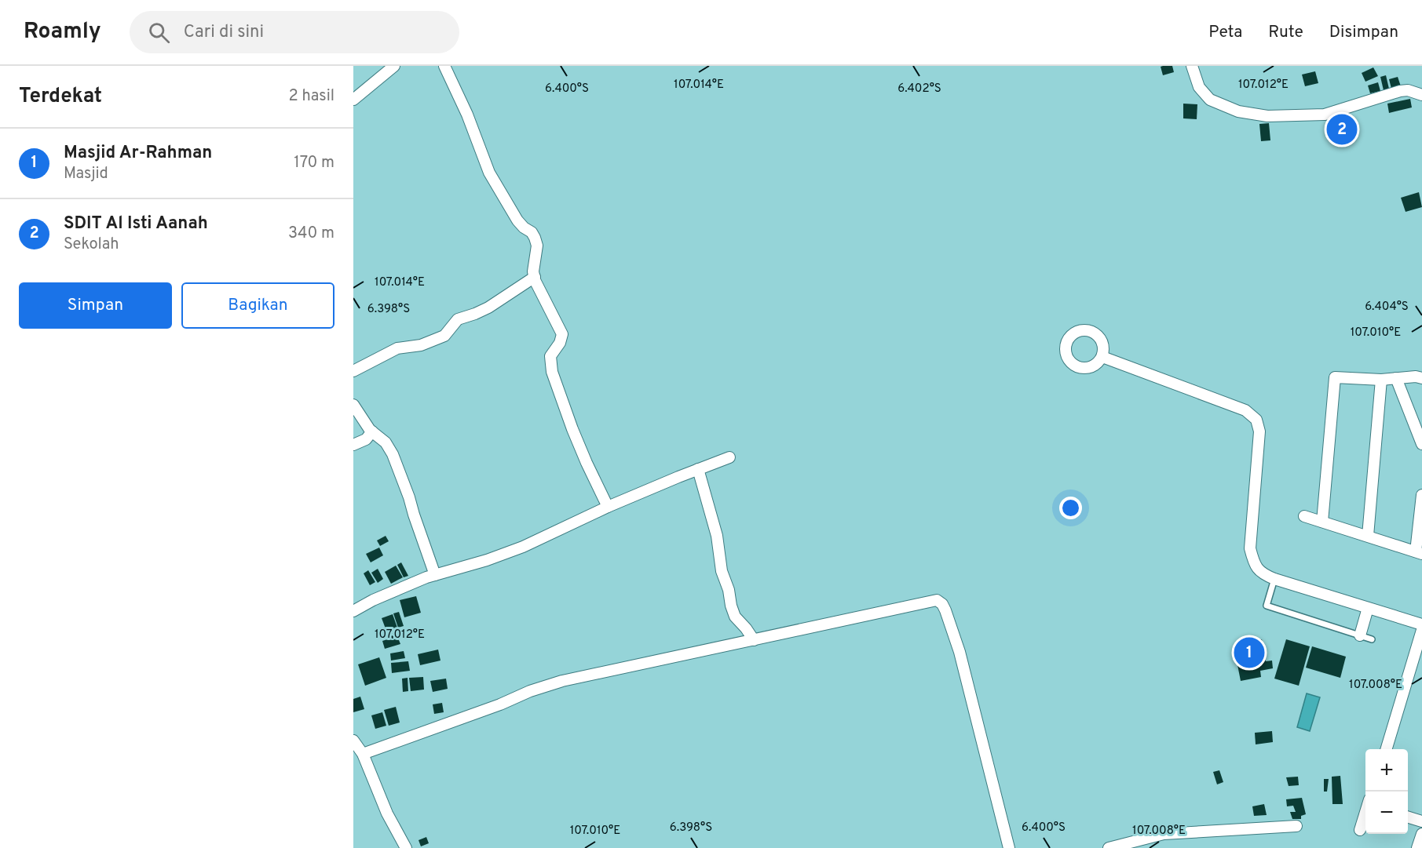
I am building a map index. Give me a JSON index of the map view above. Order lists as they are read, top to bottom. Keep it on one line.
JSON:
{"page":{"header":"Roamly","search":"Cari di sini","nav":["Peta","Rute","Disimpan"],"heading":["Terdekat","2 hasil"],"pins":["2","1"],"list":[{"mark":"1","name":"Masjid Ar-Rahman","note":"Masjid","value":"170 m"},{"mark":"2","name":"SDIT Al Isti Aanah","note":"Sekolah","value":"340 m"}],"buttons":["Simpan","Bagikan"],"map_buttons":["+","−"]},"coordinates":["107.014°E","107.012°E","6.400°S","6.402°S","6.404°S","6.398°S","107.010°E","107.008°E"]}
